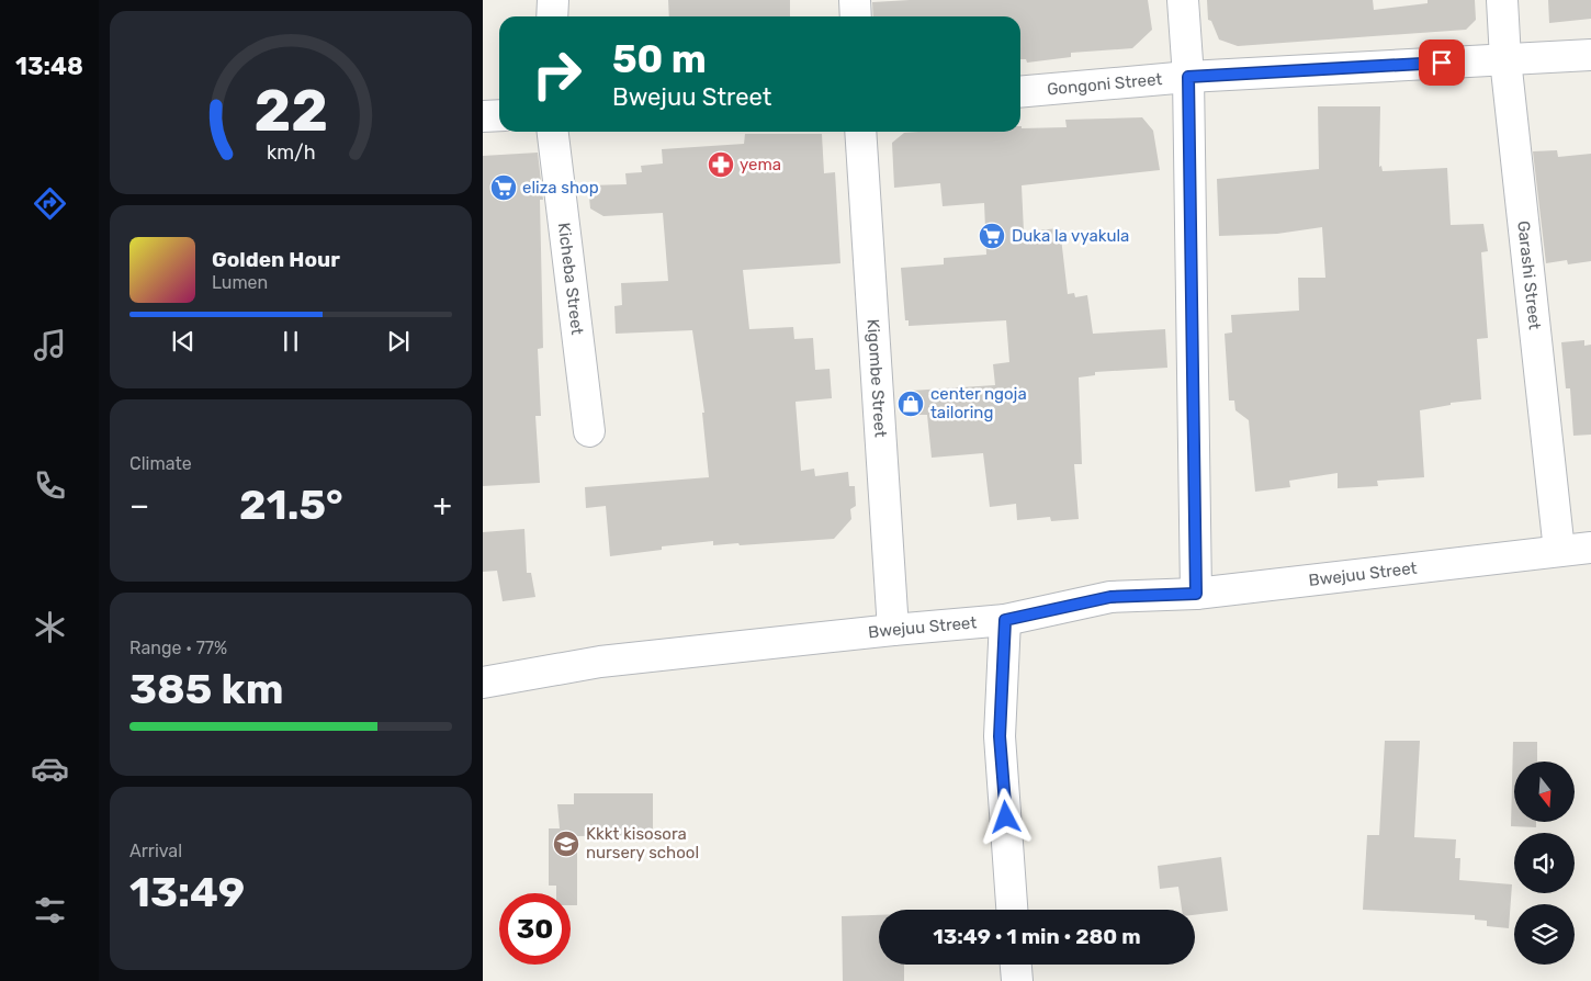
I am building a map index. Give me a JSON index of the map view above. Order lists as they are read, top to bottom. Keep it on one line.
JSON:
{"streets":{"street":["Gongoni Street","Garashi Street","Kicheba Street","Kigombe Street","Bwejuu Street"]},"crossings":[["Gongoni Street","Garashi Street"],["Garashi Street","Bwejuu Street"],["Kigombe Street","Bwejuu Street"]],"places":{"pharmacy":["yema"],"supermarket":["eliza shop","Duka la vyakula"],"shop":["center ngoja tailoring"],"school or university":["Kkkt kisosora nursery school"]},"north":"bottom","page":{"tabs":"13:48","turn":["50 m","Bwejuu Street"],"song":["Golden Hour","Lumen"],"tile":["Climate",["Range · 77%","385 km"],["Arrival","13:49"]],"heat":["−","21.5°","+"],"limit":"30","trip":"13:49 · 1 min · 280 m","gauge":["22","km/h"]}}
